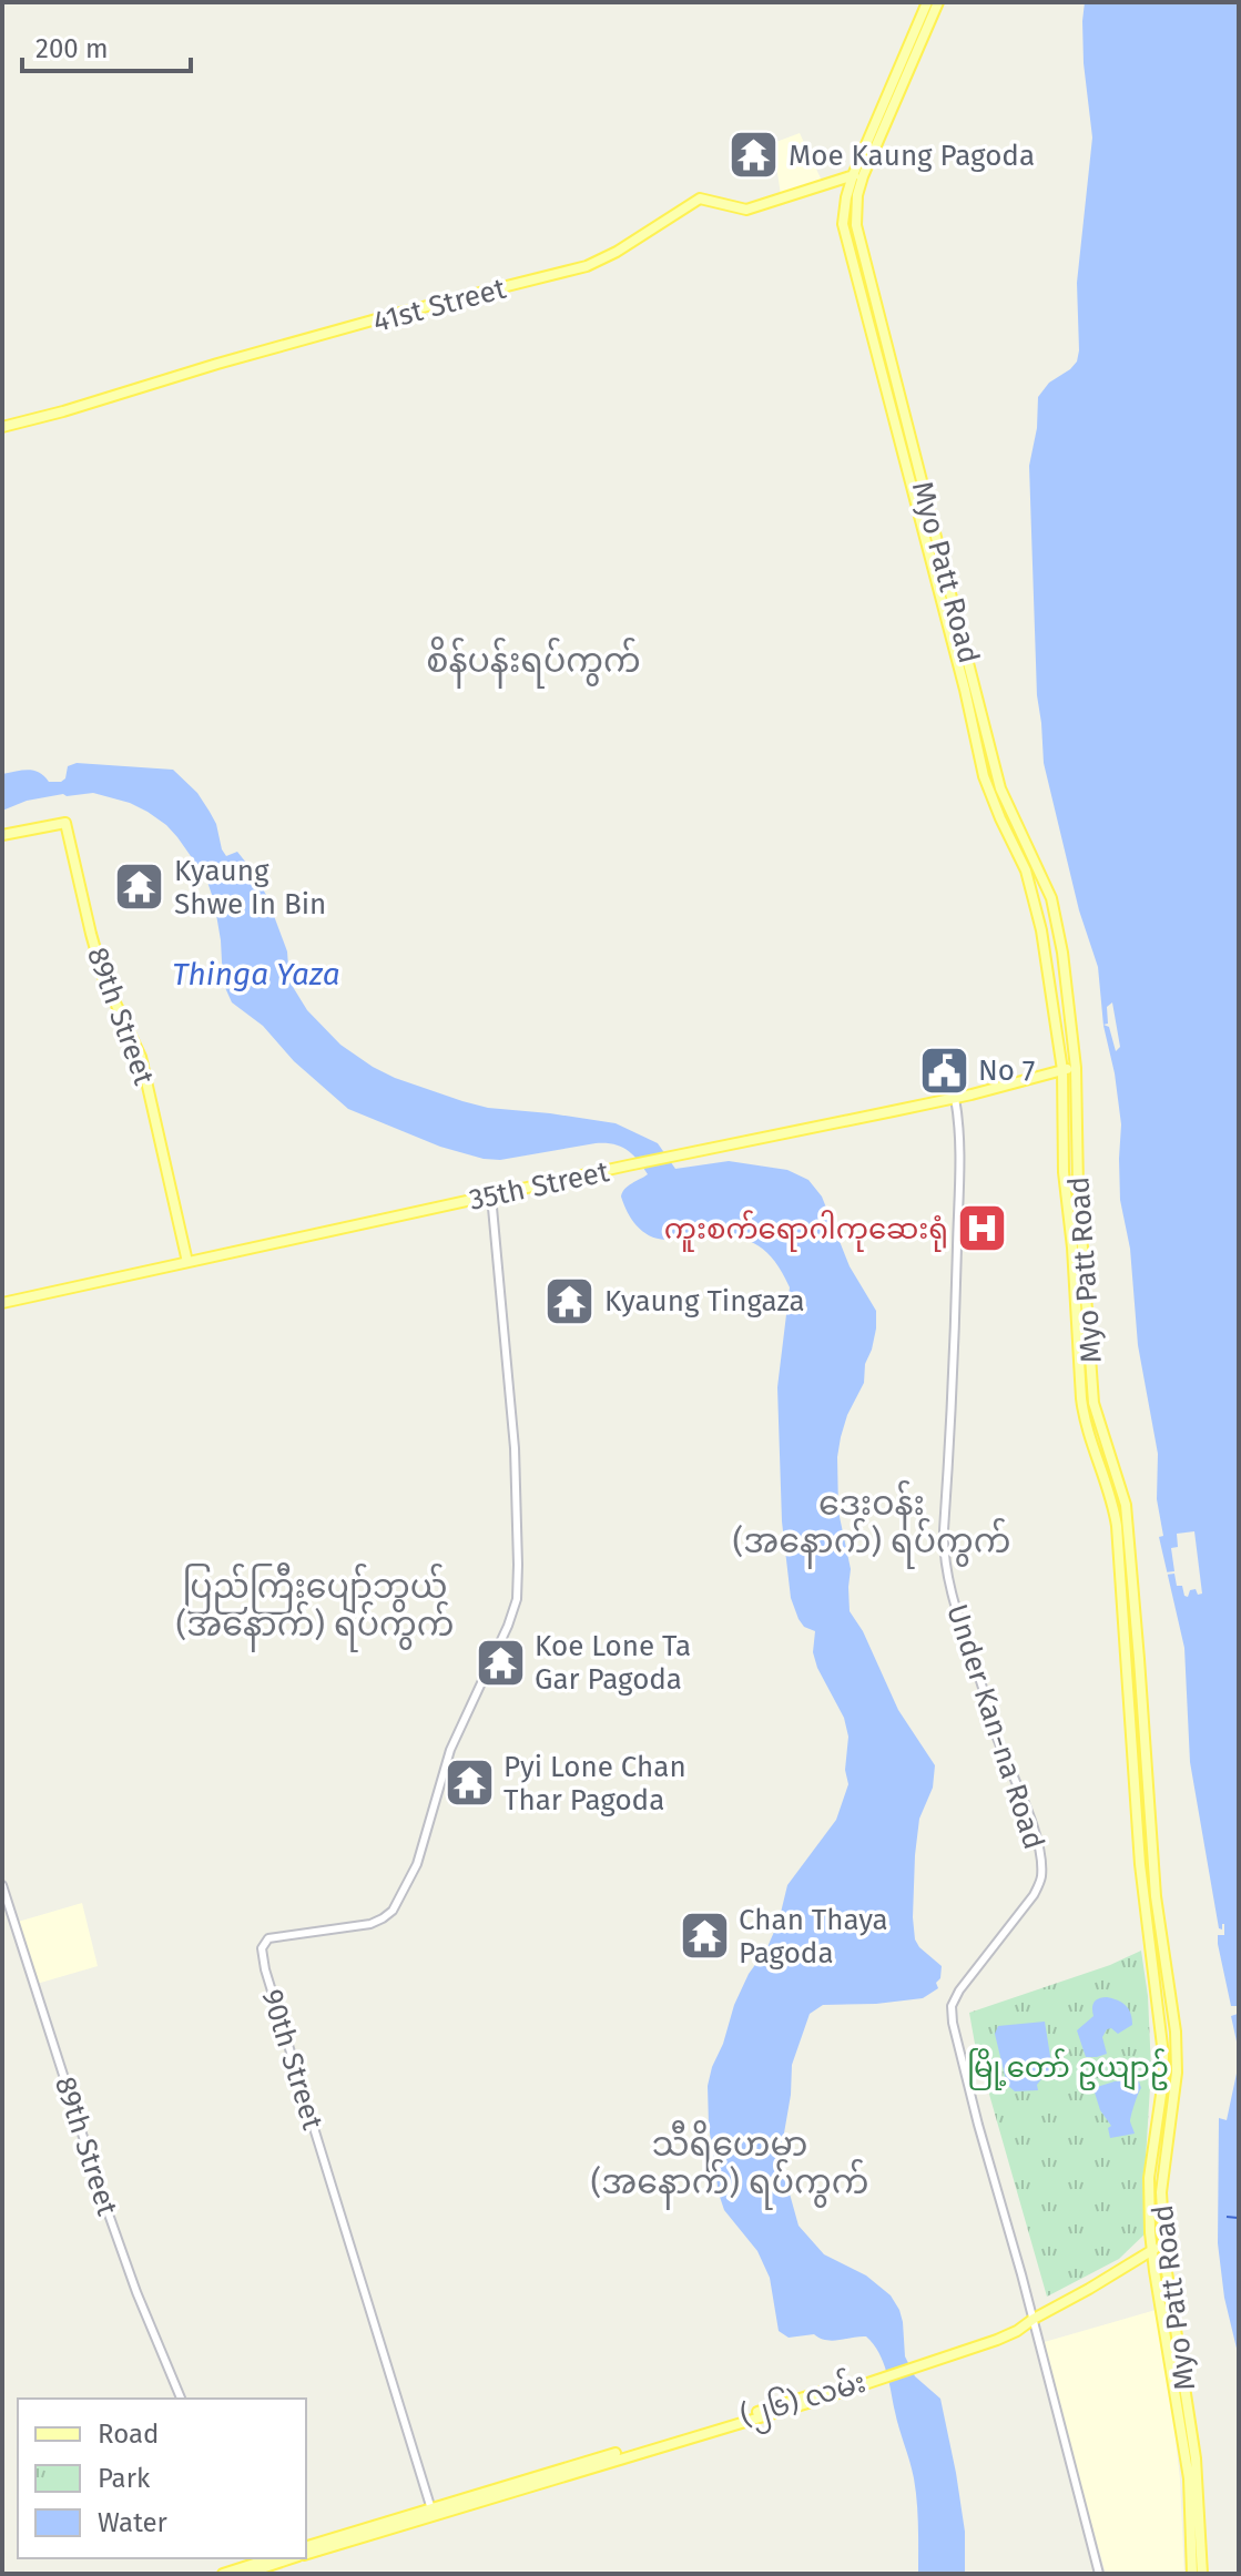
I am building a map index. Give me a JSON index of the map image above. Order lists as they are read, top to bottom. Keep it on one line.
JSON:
{"streets":{"main road":["41st Street","Myo Patt Road","89th Street","35th Street","(၂၆) လမ်း"],"street":["Under Kan-na Road","90th Street"]},"crossings":[["41st Street","Myo Patt Road"],["Myo Patt Road","35th Street"],["Myo Patt Road","(၂၆) လမ်း"],["89th Street","35th Street"],["35th Street","Under Kan-na Road"],["35th Street","90th Street"],["Under Kan-na Road","(၂၆) လမ်း"],["90th Street","(၂၆) လမ်း"]],"districts":["စိန်ပန်းရပ်ကွက်","ဒေးဝန်း (အနောက်) ရပ်ကွက်","ပြည်ကြီးပျော်ဘွယ် (အနောက်) ရပ်ကွက်","သီရိဟေမာ (အနောက်) ရပ်ကွက်"],"water":["Thinga Yaza"],"parks":["မြို့တော် ဥယျာဥ်"],"places":{"temple":["Moe Kaung Pagoda","Kyaung Shwe In Bin","Kyaung Tingaza","Koe Lone Ta Gar Pagoda","Pyi Lone Chan Thar Pagoda","Chan Thaya Pagoda"],"public building":["No 7"],"hospital":["ကူးစက်ရောဂါကုဆေးရုံ"]},"legend":["Road","Park","Water"],"scale_bar":"200 m"}
